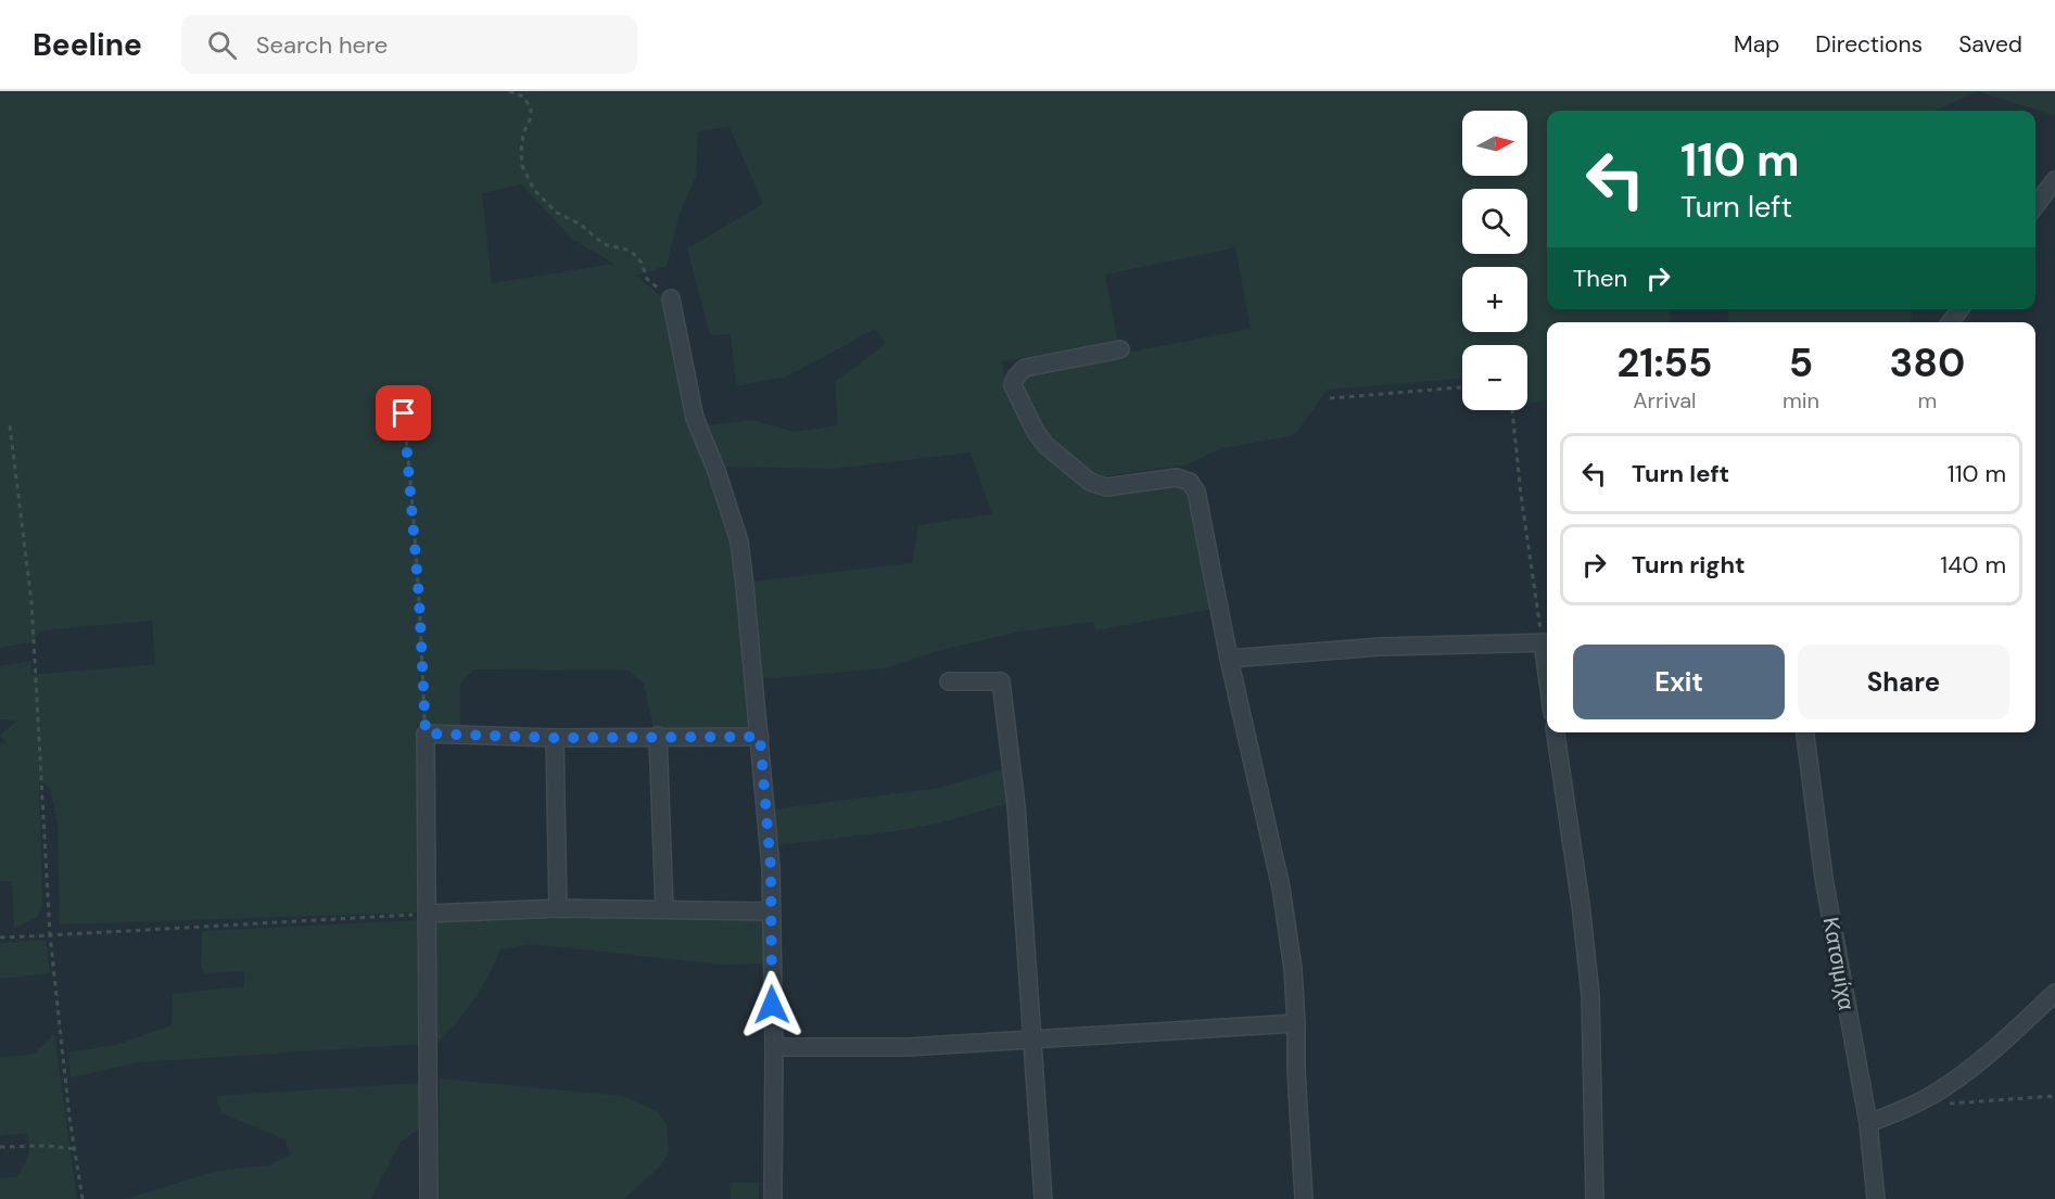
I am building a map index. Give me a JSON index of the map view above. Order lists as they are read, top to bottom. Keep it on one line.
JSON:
{"streets":{"street":["Κατσιμίχα"]},"north":"right","page":{"header":"Beeline","search":"Search here","nav":["Map","Directions","Saved"],"map_buttons":["+","−"],"turn":["110 m","Turn left"],"then":"Then","eta":["21:55","Arrival","5","min","380","m"],"list":[{"name":"Turn left","value":"110 m"},{"name":"Turn right","value":"140 m"}],"buttons":["Exit","Share"]}}
